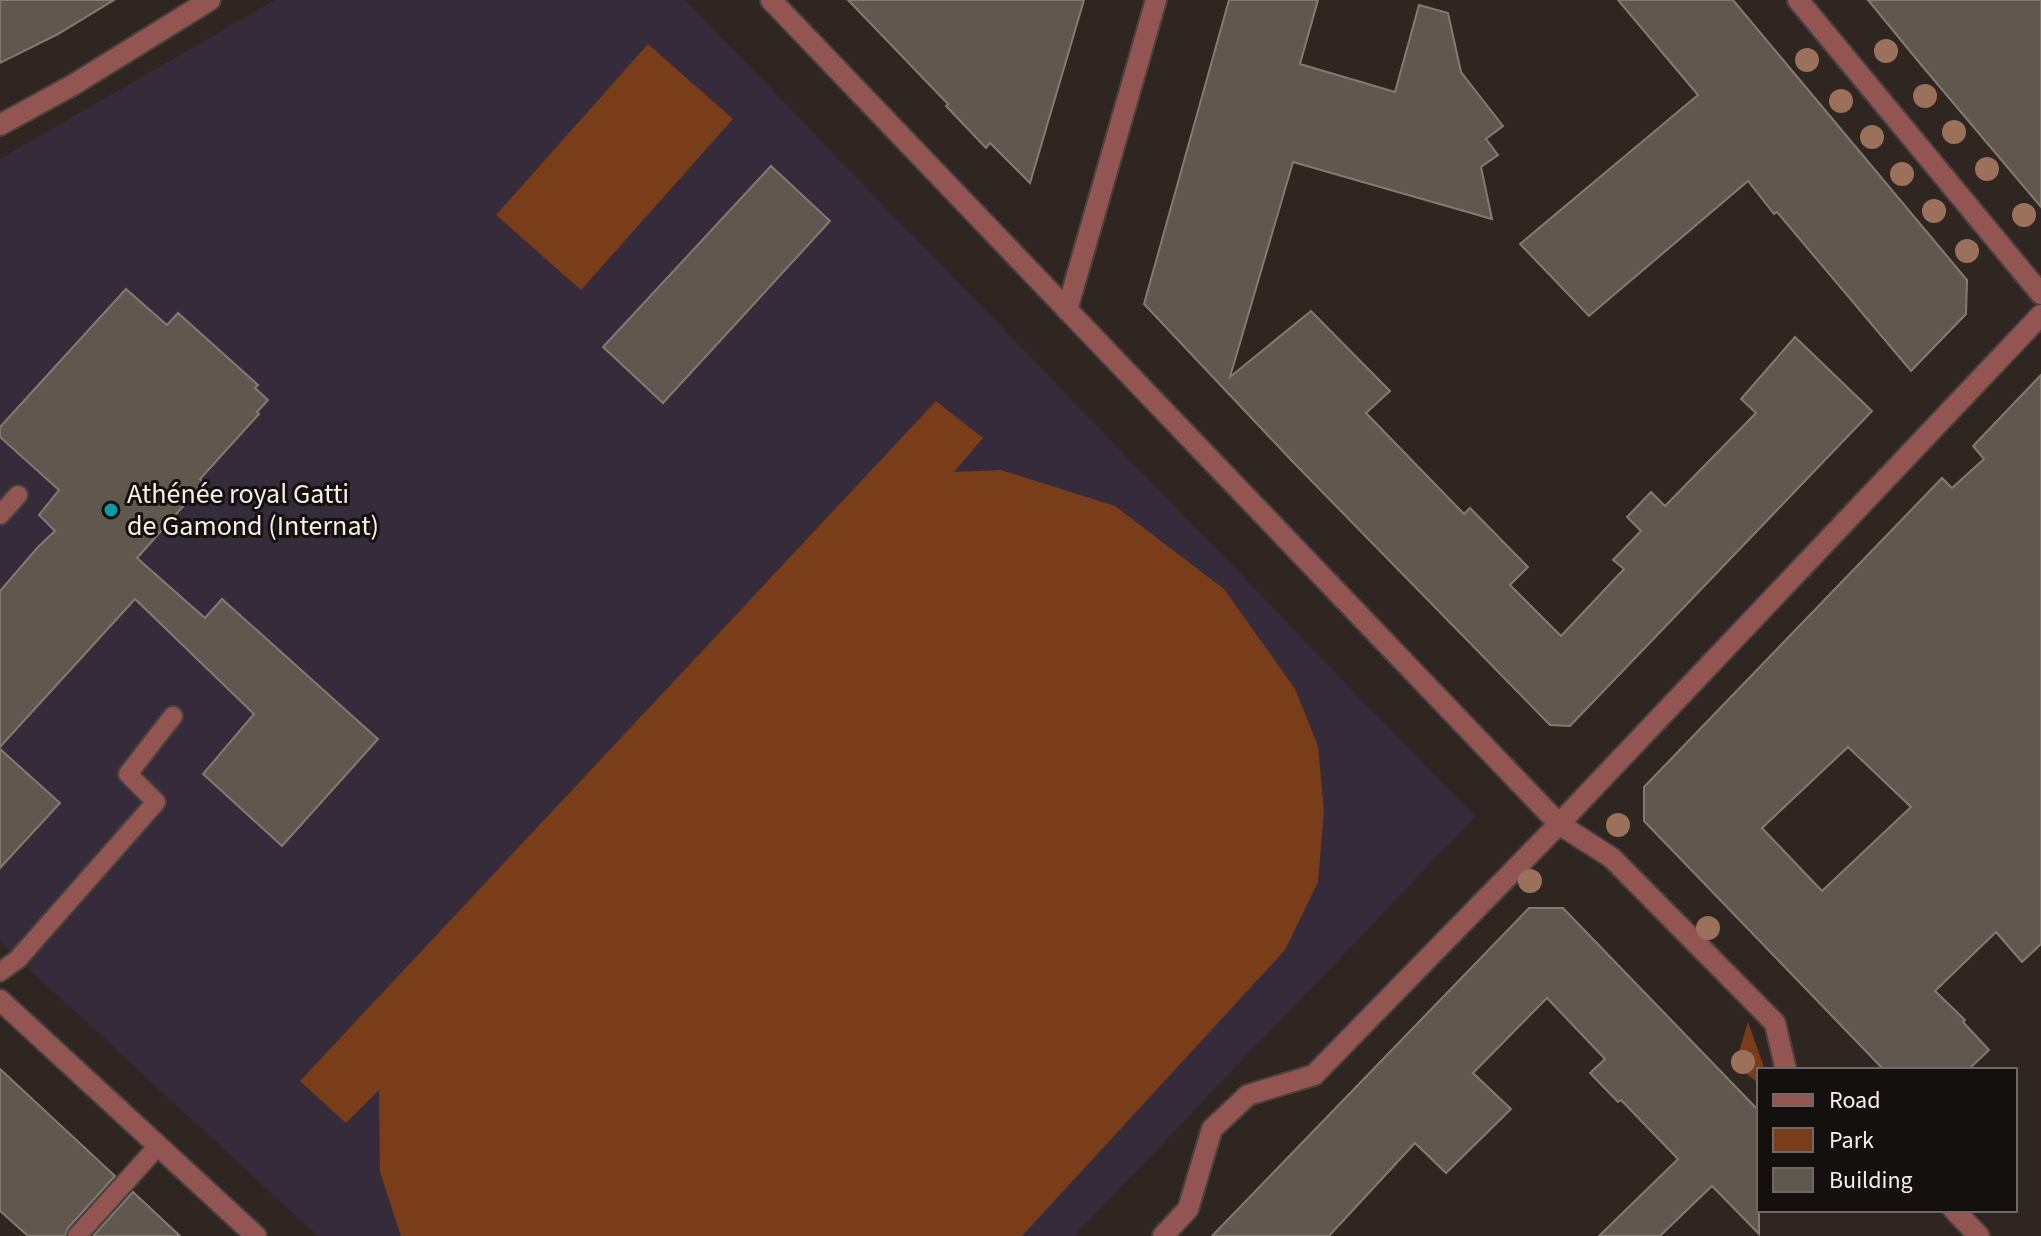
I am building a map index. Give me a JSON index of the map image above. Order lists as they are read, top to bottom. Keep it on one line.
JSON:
{"places":["Athénée royal Gatti de Gamond (Internat)"],"legend":["Road","Park","Building"]}
